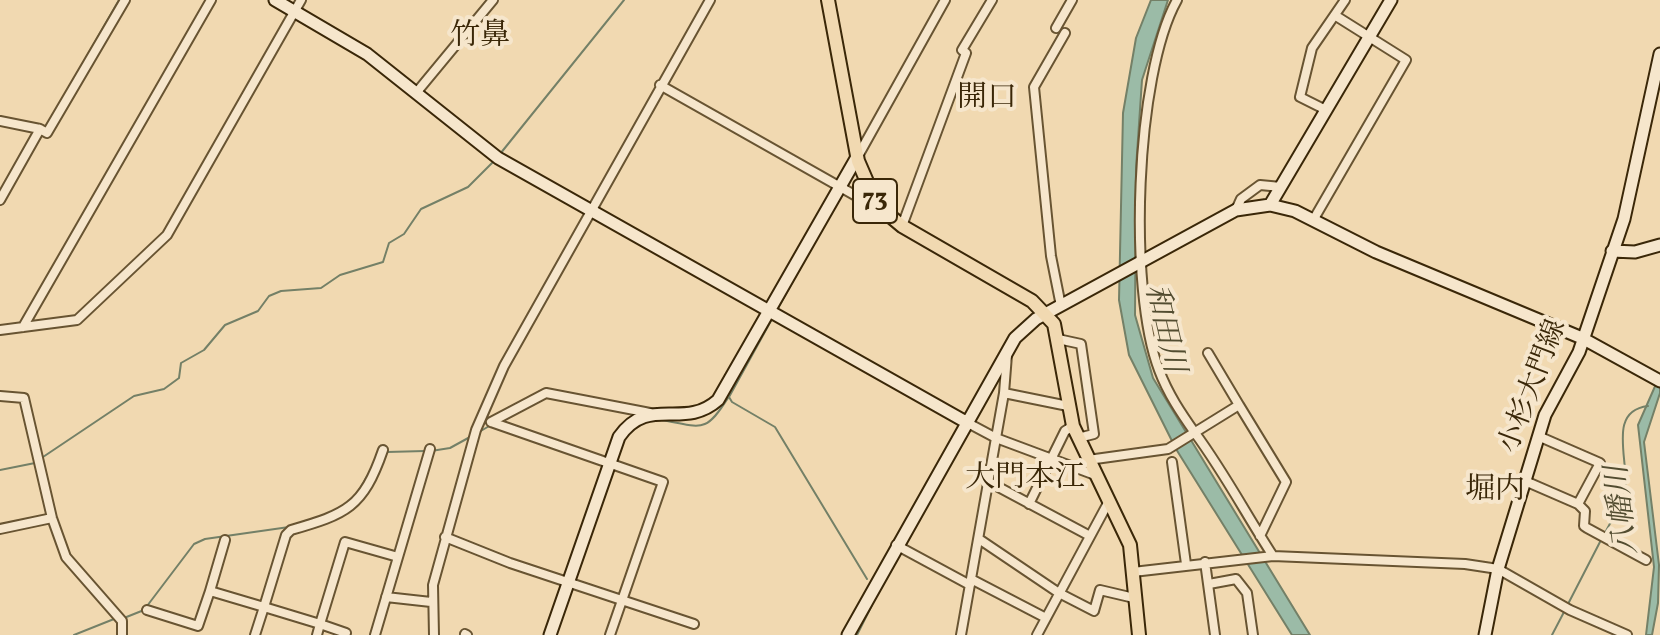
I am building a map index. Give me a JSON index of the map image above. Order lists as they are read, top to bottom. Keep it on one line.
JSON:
{"streets":{"main road":["73"],"street":["小杉大門線"]},"districts":["竹鼻","開口","大門本江","堀内"],"water":["和田川","八幡川"]}
